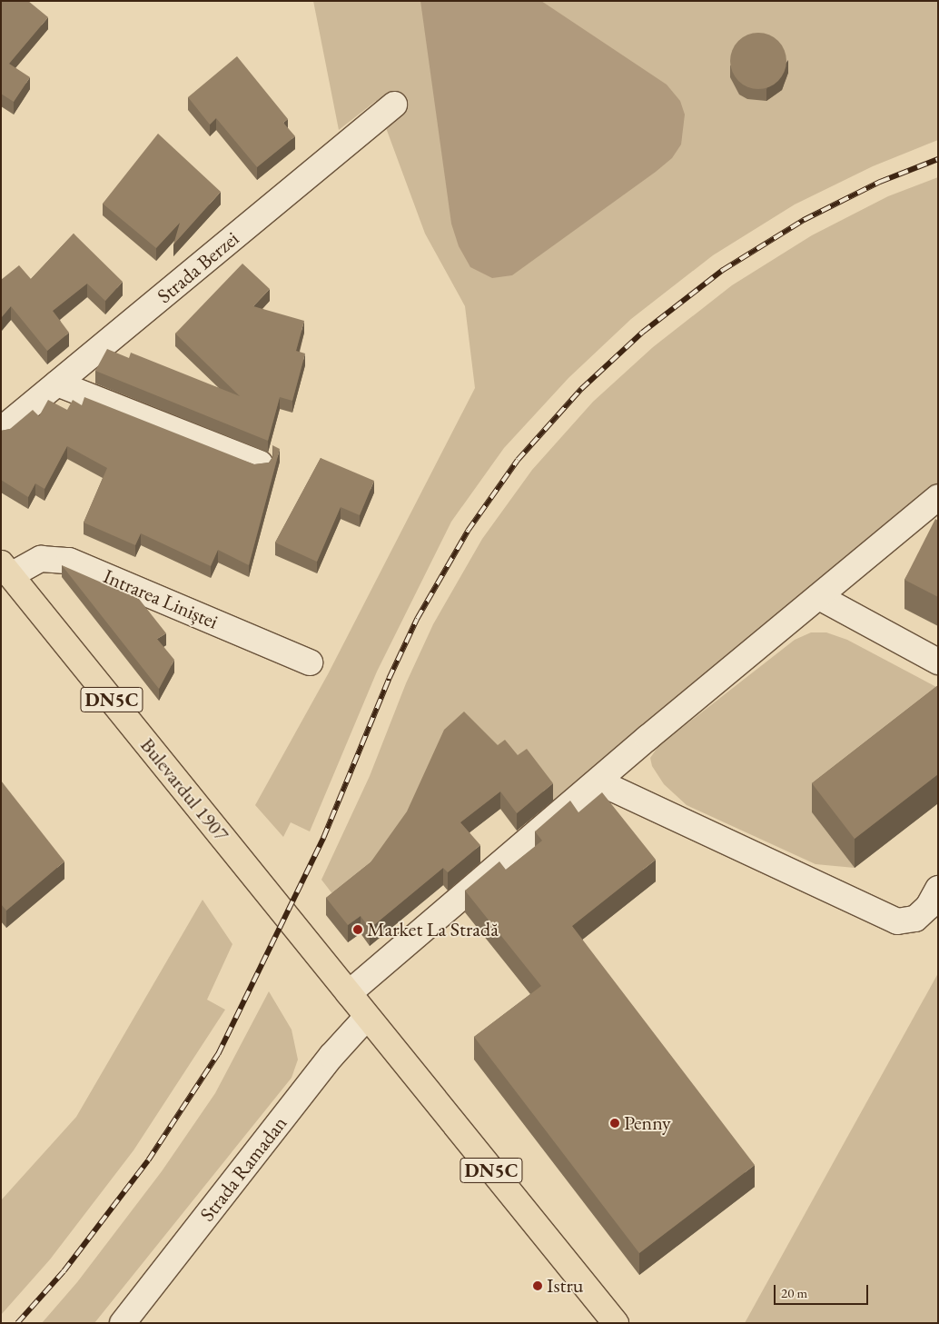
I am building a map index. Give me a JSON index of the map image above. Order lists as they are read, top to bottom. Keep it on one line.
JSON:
{"streets":{"main road":["DN5C","Bulevardul 1907"],"street":["Strada Berzei","Intrarea Liniștei","Strada Ramadan"]},"crossings":[["Intrarea Liniștei","Bulevardul 1907"],["DN5C","Bulevardul 1907"],["DN5C","Strada Ramadan"],["Bulevardul 1907","Strada Ramadan"]],"places":["Market La Stradă","Penny","Istru"],"scale_bar":"20 m"}
